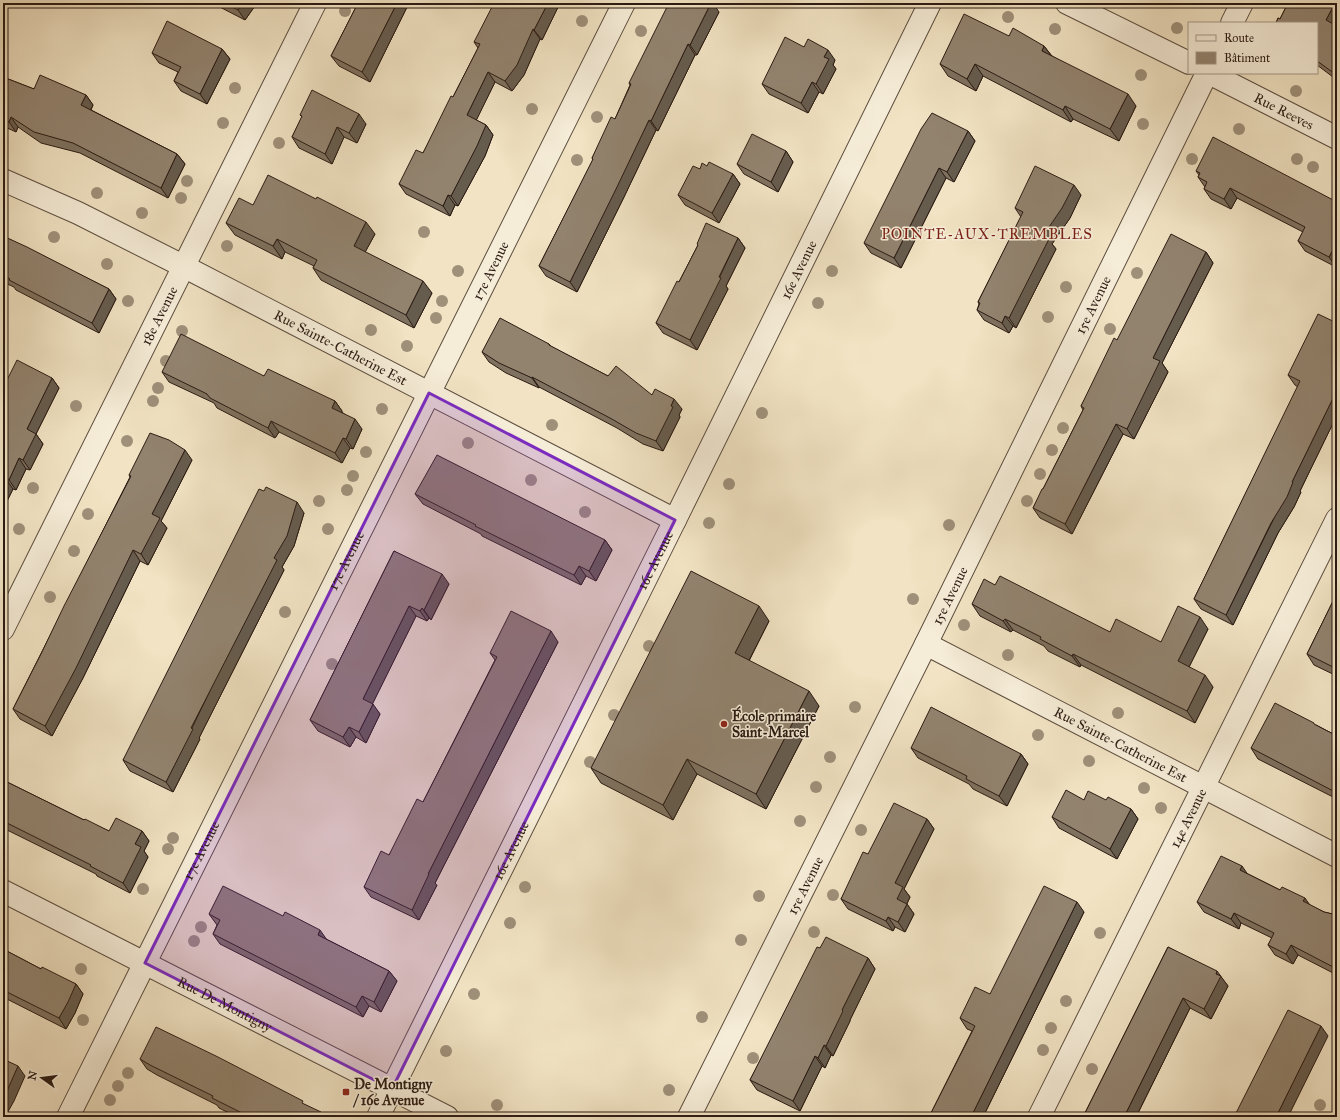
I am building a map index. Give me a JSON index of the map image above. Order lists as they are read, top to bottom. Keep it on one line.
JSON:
{"streets":{"street":["Rue Reeves","17e Avenue","16e Avenue","15e Avenue","18e Avenue","Rue Sainte-Catherine Est","14e Avenue","Rue De Montigny"]},"crossings":[["17e Avenue","Rue Sainte-Catherine Est"],["17e Avenue","Rue De Montigny"],["16e Avenue","Rue Sainte-Catherine Est"],["16e Avenue","Rue De Montigny"],["15e Avenue","Rue Sainte-Catherine Est"],["18e Avenue","Rue Sainte-Catherine Est"],["Rue Sainte-Catherine Est","14e Avenue"]],"districts":["POINTE-AUX-TREMBLES"],"places":{"other":["École primaire Saint-Marcel"],"transit":["De Montigny / 16e Avenue"]},"legend":["Route","Bâtiment"],"north":"left"}
